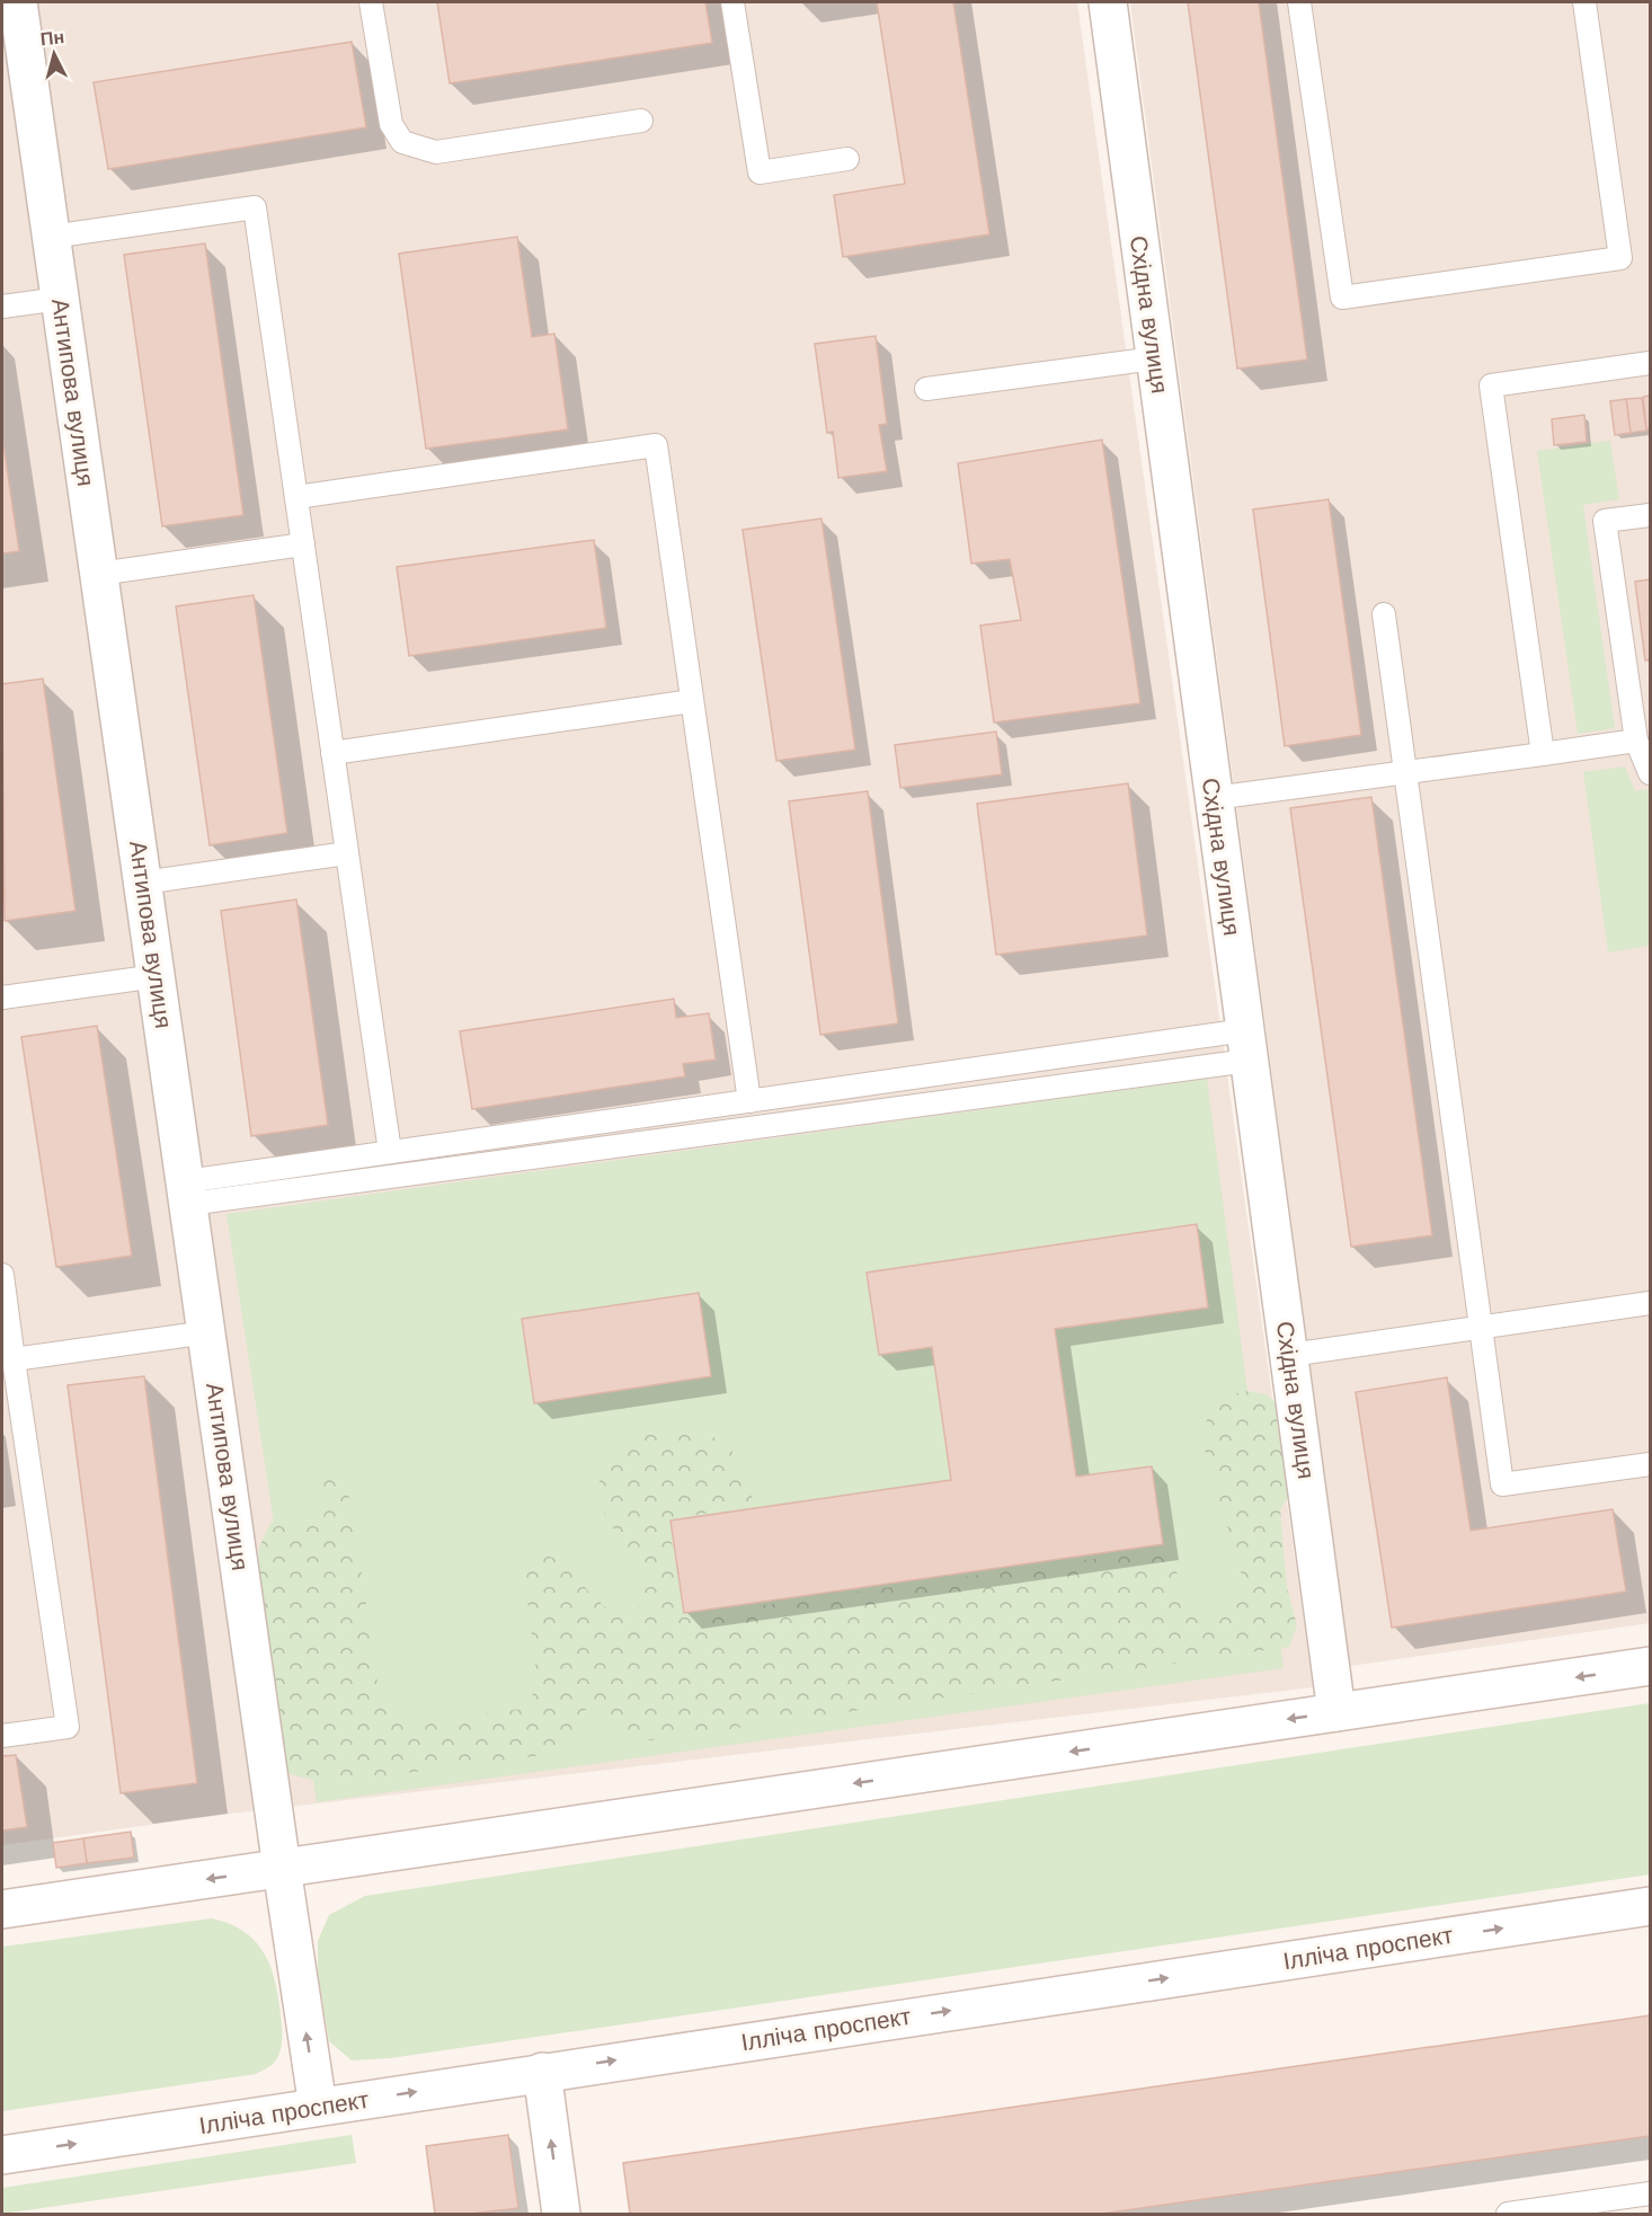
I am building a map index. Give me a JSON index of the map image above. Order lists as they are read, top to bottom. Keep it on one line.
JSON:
{"streets":{"street":["Східна вулиця","Антипова вулиця","Ілліча проспект"]},"crossings":[["Антипова вулиця","Ілліча проспект"]],"north":"top"}
